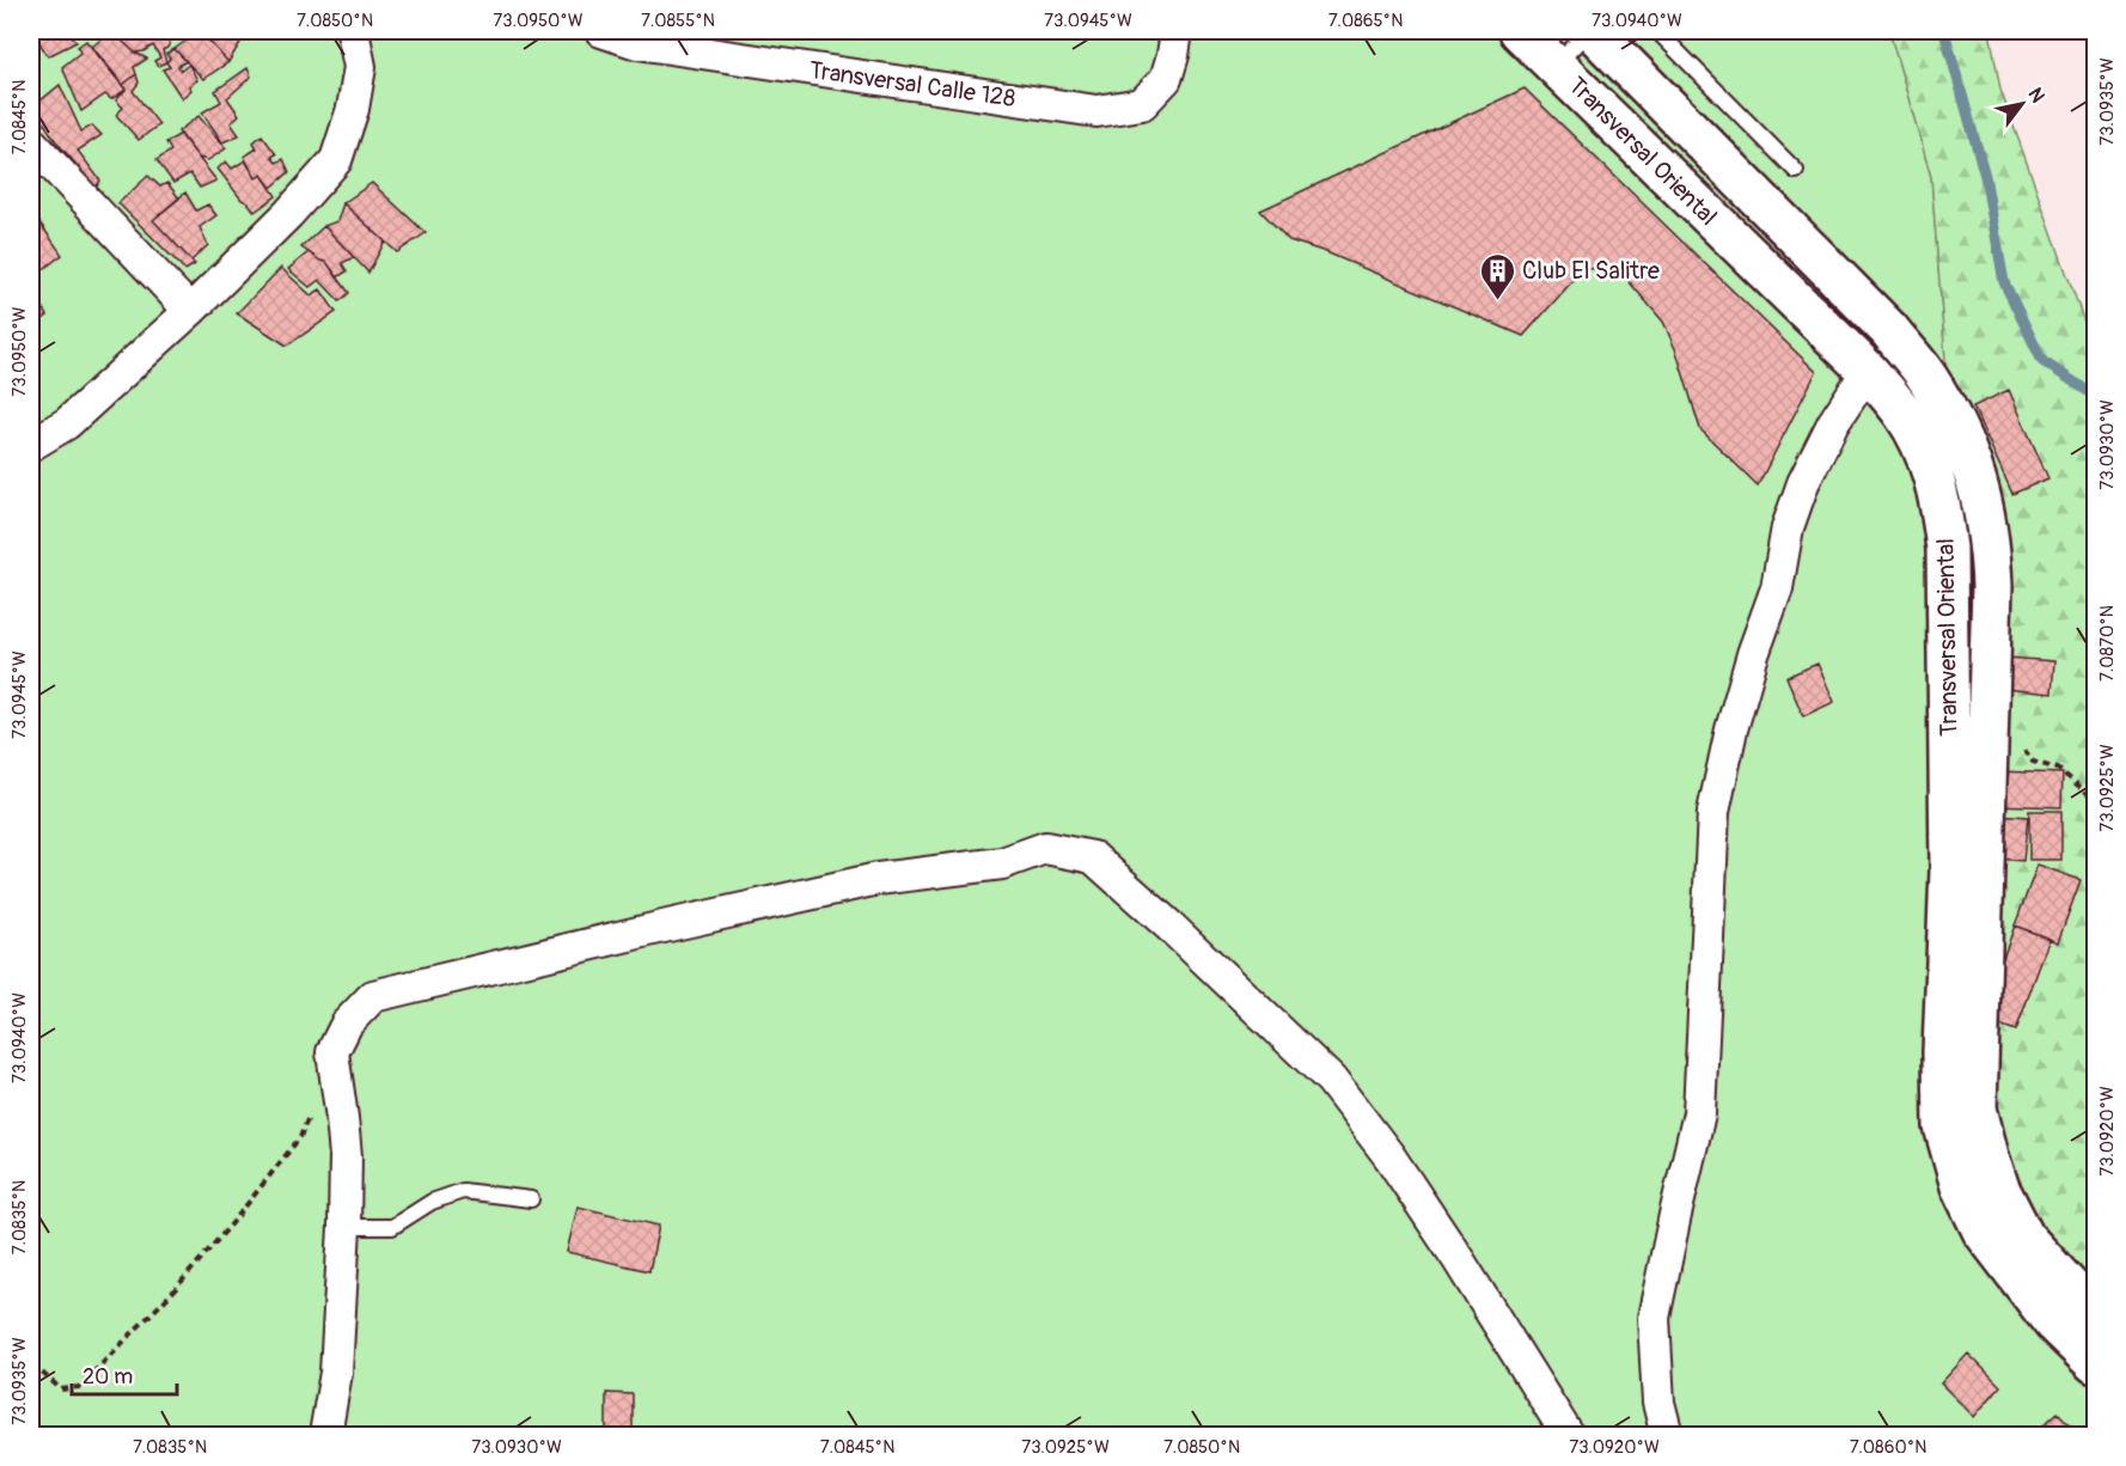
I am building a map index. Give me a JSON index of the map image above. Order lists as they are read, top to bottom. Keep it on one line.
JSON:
{"streets":{"main road":["Transversal Oriental"],"street":["Transversal Calle 128"]},"places":{"building":["Club El Salitre"]},"scale_bar":"20 m","north":"top right","coordinates":["7.0850°N","73.0950°W","7.0855°N","73.0945°W","7.0865°N","73.0940°W","73.0935°W","7.0845°N","73.0930°W","7.0870°N","73.0925°W","73.0920°W","7.0835°N","7.0860°N"]}
